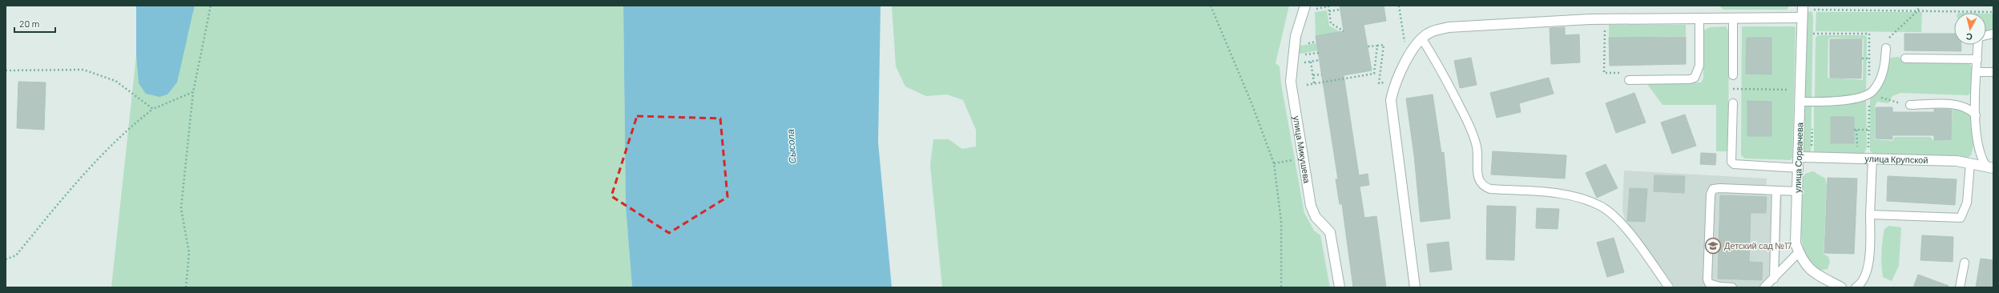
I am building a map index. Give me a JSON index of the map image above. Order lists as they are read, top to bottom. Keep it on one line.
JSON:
{"streets":{"street":["улица Микушева","улица Сорвачева","улица Крупской"]},"crossings":[["улица Сорвачева","улица Крупской"]],"water":["Сысола"],"places":{"school or university":["Детский сад №17"]},"scale_bar":"20 m","north":"bottom"}
